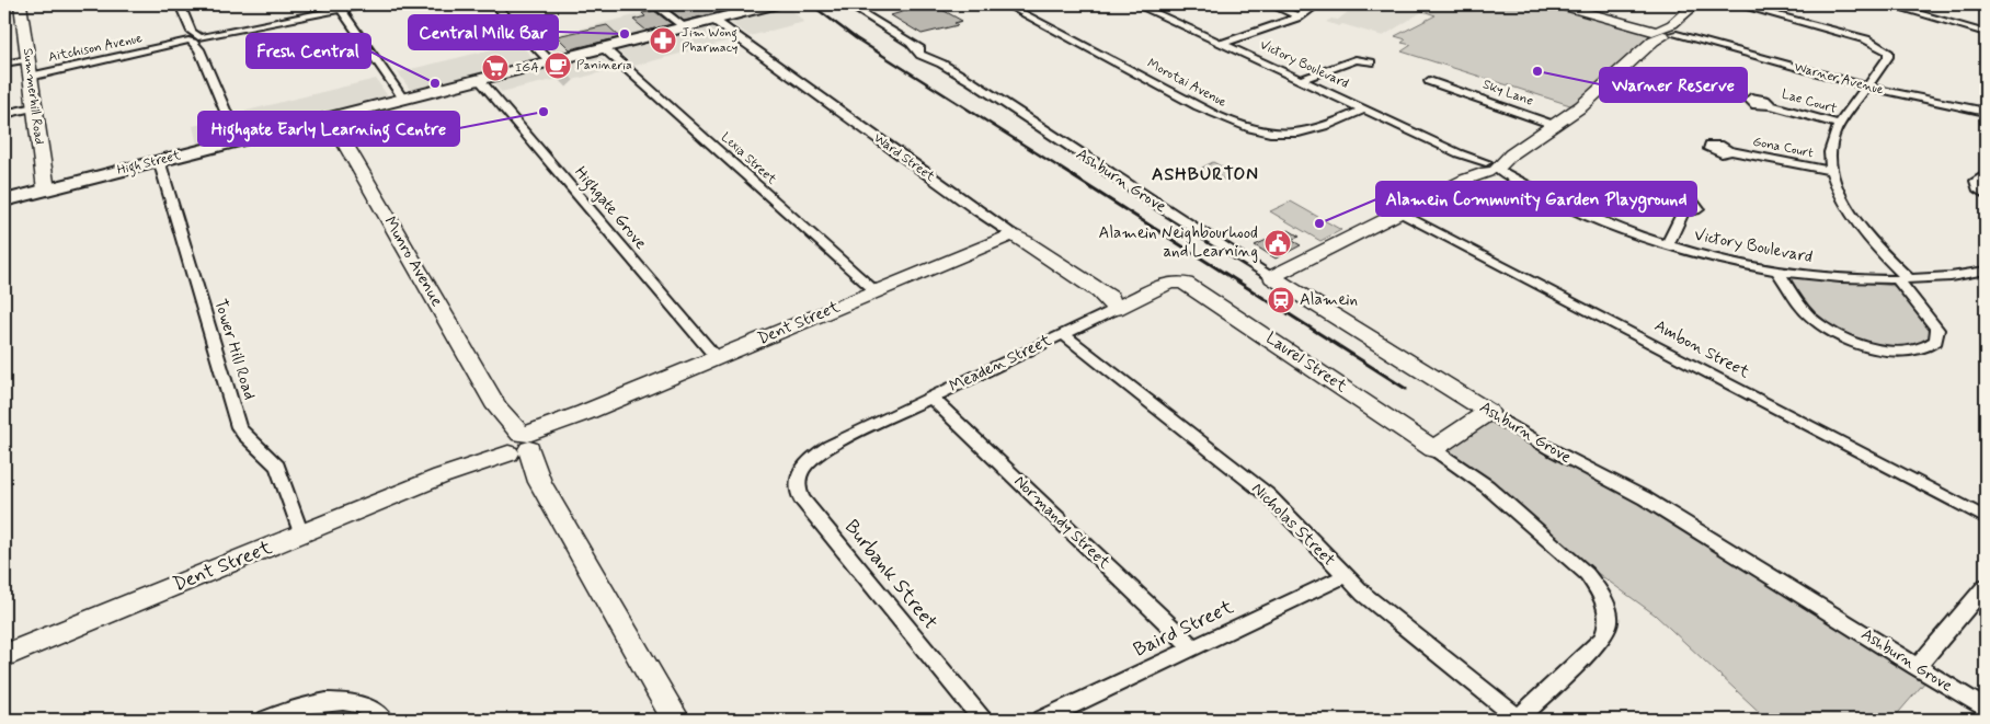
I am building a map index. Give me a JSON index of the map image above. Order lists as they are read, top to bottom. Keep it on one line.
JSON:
{"streets":{"main road":["High Street"],"street":["Aitchison Avenue","Victory Boulevard","Warner Avenue","Morotai Avenue","Sky Lane","Summerhill Road","Lae Court","Gona Court","Ward Street","Lexia Street","Ashburn Grove","Highgate Grove","Munro Avenue","Dent Street","Tower Hill Road","Ambon Street","Laurel Street","Meaden Street","Normandy Street","Nicholas Street","Burbank Street","Baird Street"]},"crossings":[["Aitchison Avenue","Summerhill Road"],["Victory Boulevard","Morotai Avenue"],["Summerhill Road","High Street"],["Ward Street","High Street"],["Ward Street","Dent Street"],["Ward Street","Meaden Street"],["Lexia Street","High Street"],["Lexia Street","Dent Street"],["High Street","Highgate Grove"],["High Street","Munro Avenue"],["High Street","Tower Hill Road"],["Highgate Grove","Dent Street"],["Munro Avenue","Dent Street"],["Dent Street","Tower Hill Road"],["Laurel Street","Meaden Street"],["Laurel Street","Nicholas Street"],["Meaden Street","Normandy Street"],["Meaden Street","Nicholas Street"],["Meaden Street","Burbank Street"],["Normandy Street","Baird Street"],["Nicholas Street","Baird Street"]],"districts":["ASHBURTON"],"places":{"other":["Central Milk Bar","Warner Reserve","Fresh Central","Highgate Early Learning Centre","Alamein Community Garden Playground"],"pharmacy":["Jim Wong Pharmacy"],"cafe":["Panineria"],"supermarket":["IGA"],"public building":["Alamein Neighbourhood and Learning"],"station":["Alamein"]}}
